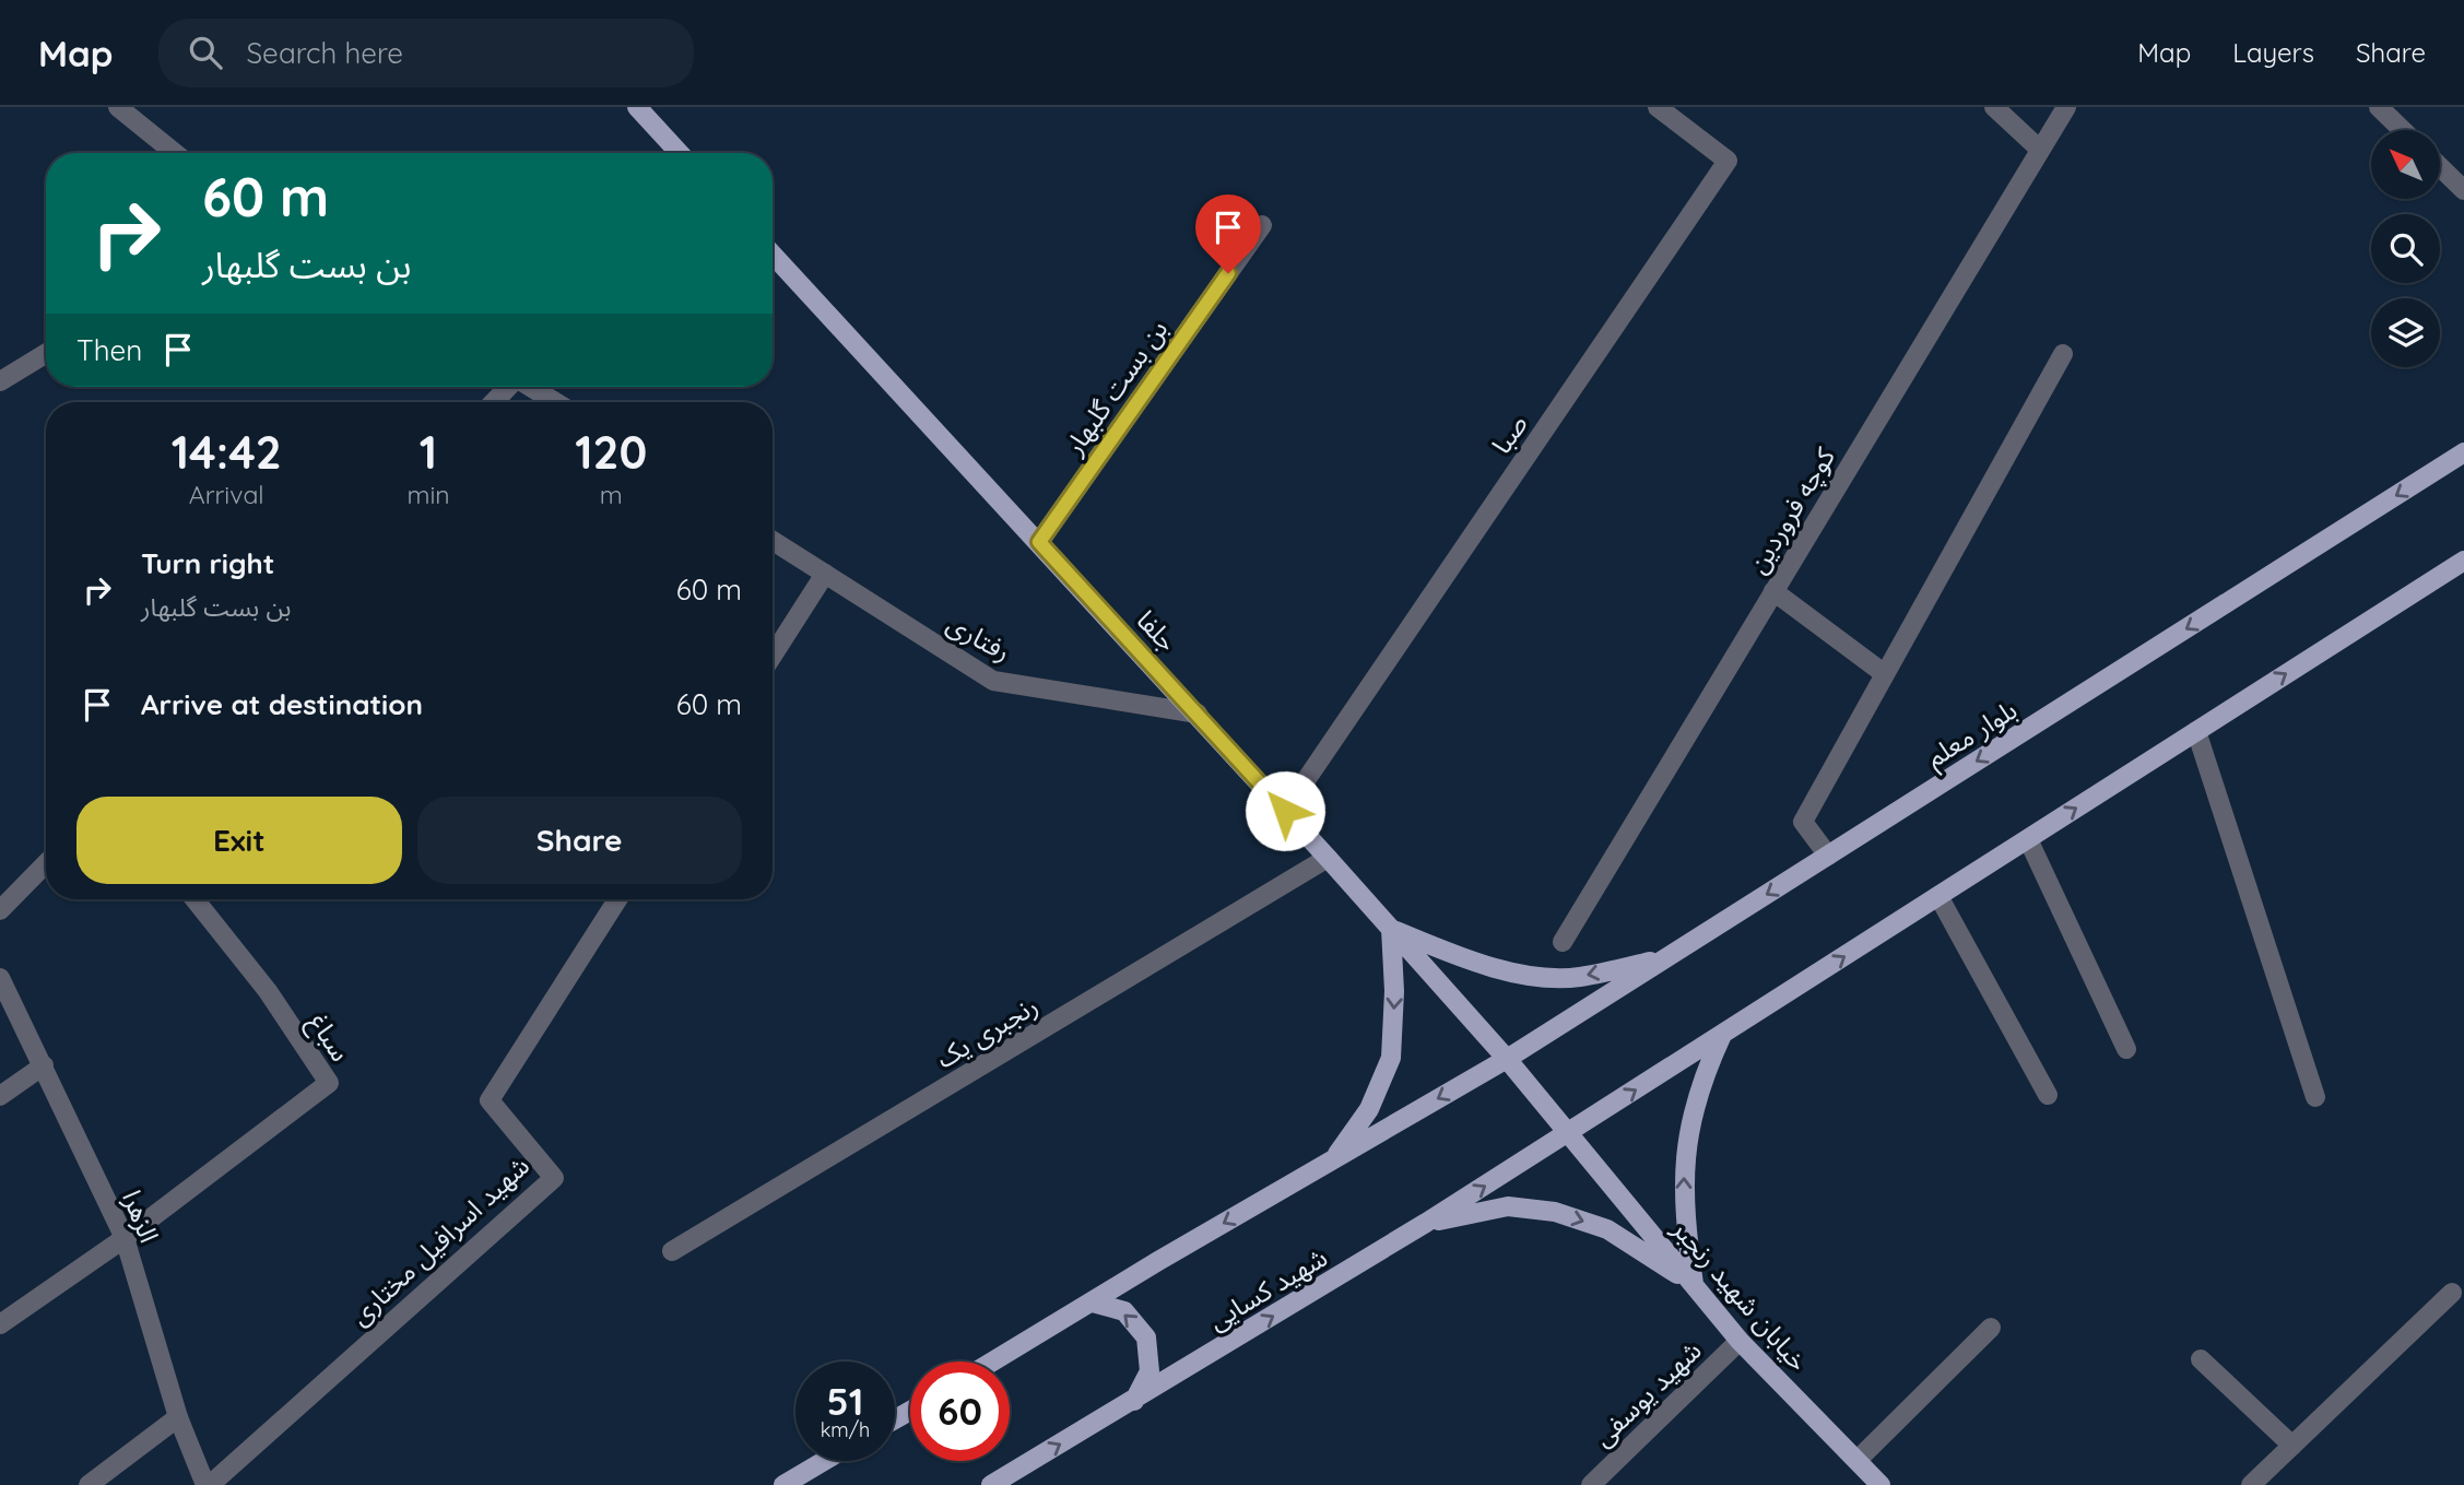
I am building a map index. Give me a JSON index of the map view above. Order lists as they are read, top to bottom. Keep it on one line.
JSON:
{"streets":{"main road":["جلفا","بلوار معلم","شهید کسایی","خیابان شهید رنجبر"],"street":["بن بست گلبهار","صبا","کوچه فروردین","رفتاری","رنجبری یک","سباغ","الزهرا","شهید اسرافیل مختاری","شهید یوسفی"]},"crossings":[["بن بست گلبهار","جلفا"],["صبا","جلفا"],["جلفا","رفتاری"],["جلفا","بلوار معلم"],["جلفا","رنجبری یک"],["جلفا","خیابان شهید رنجبر"],["بلوار معلم","خیابان شهید رنجبر"],["سباغ","الزهرا"],["الزهرا","شهید اسرافیل مختاری"],["شهید کسایی","خیابان شهید رنجبر"],["خیابان شهید رنجبر","شهید یوسفی"]],"north":"top left","page":{"header":"Map","search":"Search here","nav":["Map","Layers","Share"],"turn":["60 m","بن بست گلبهار"],"then":"Then","eta":["14:42","Arrival","1","min","120","m"],"list":[{"name":"Turn right","note":"بن بست گلبهار","value":"60 m"},{"name":"Arrive at destination","value":"60 m"}],"buttons":["Exit","Share"],"speed":"51 km/h","limit":"60"}}
